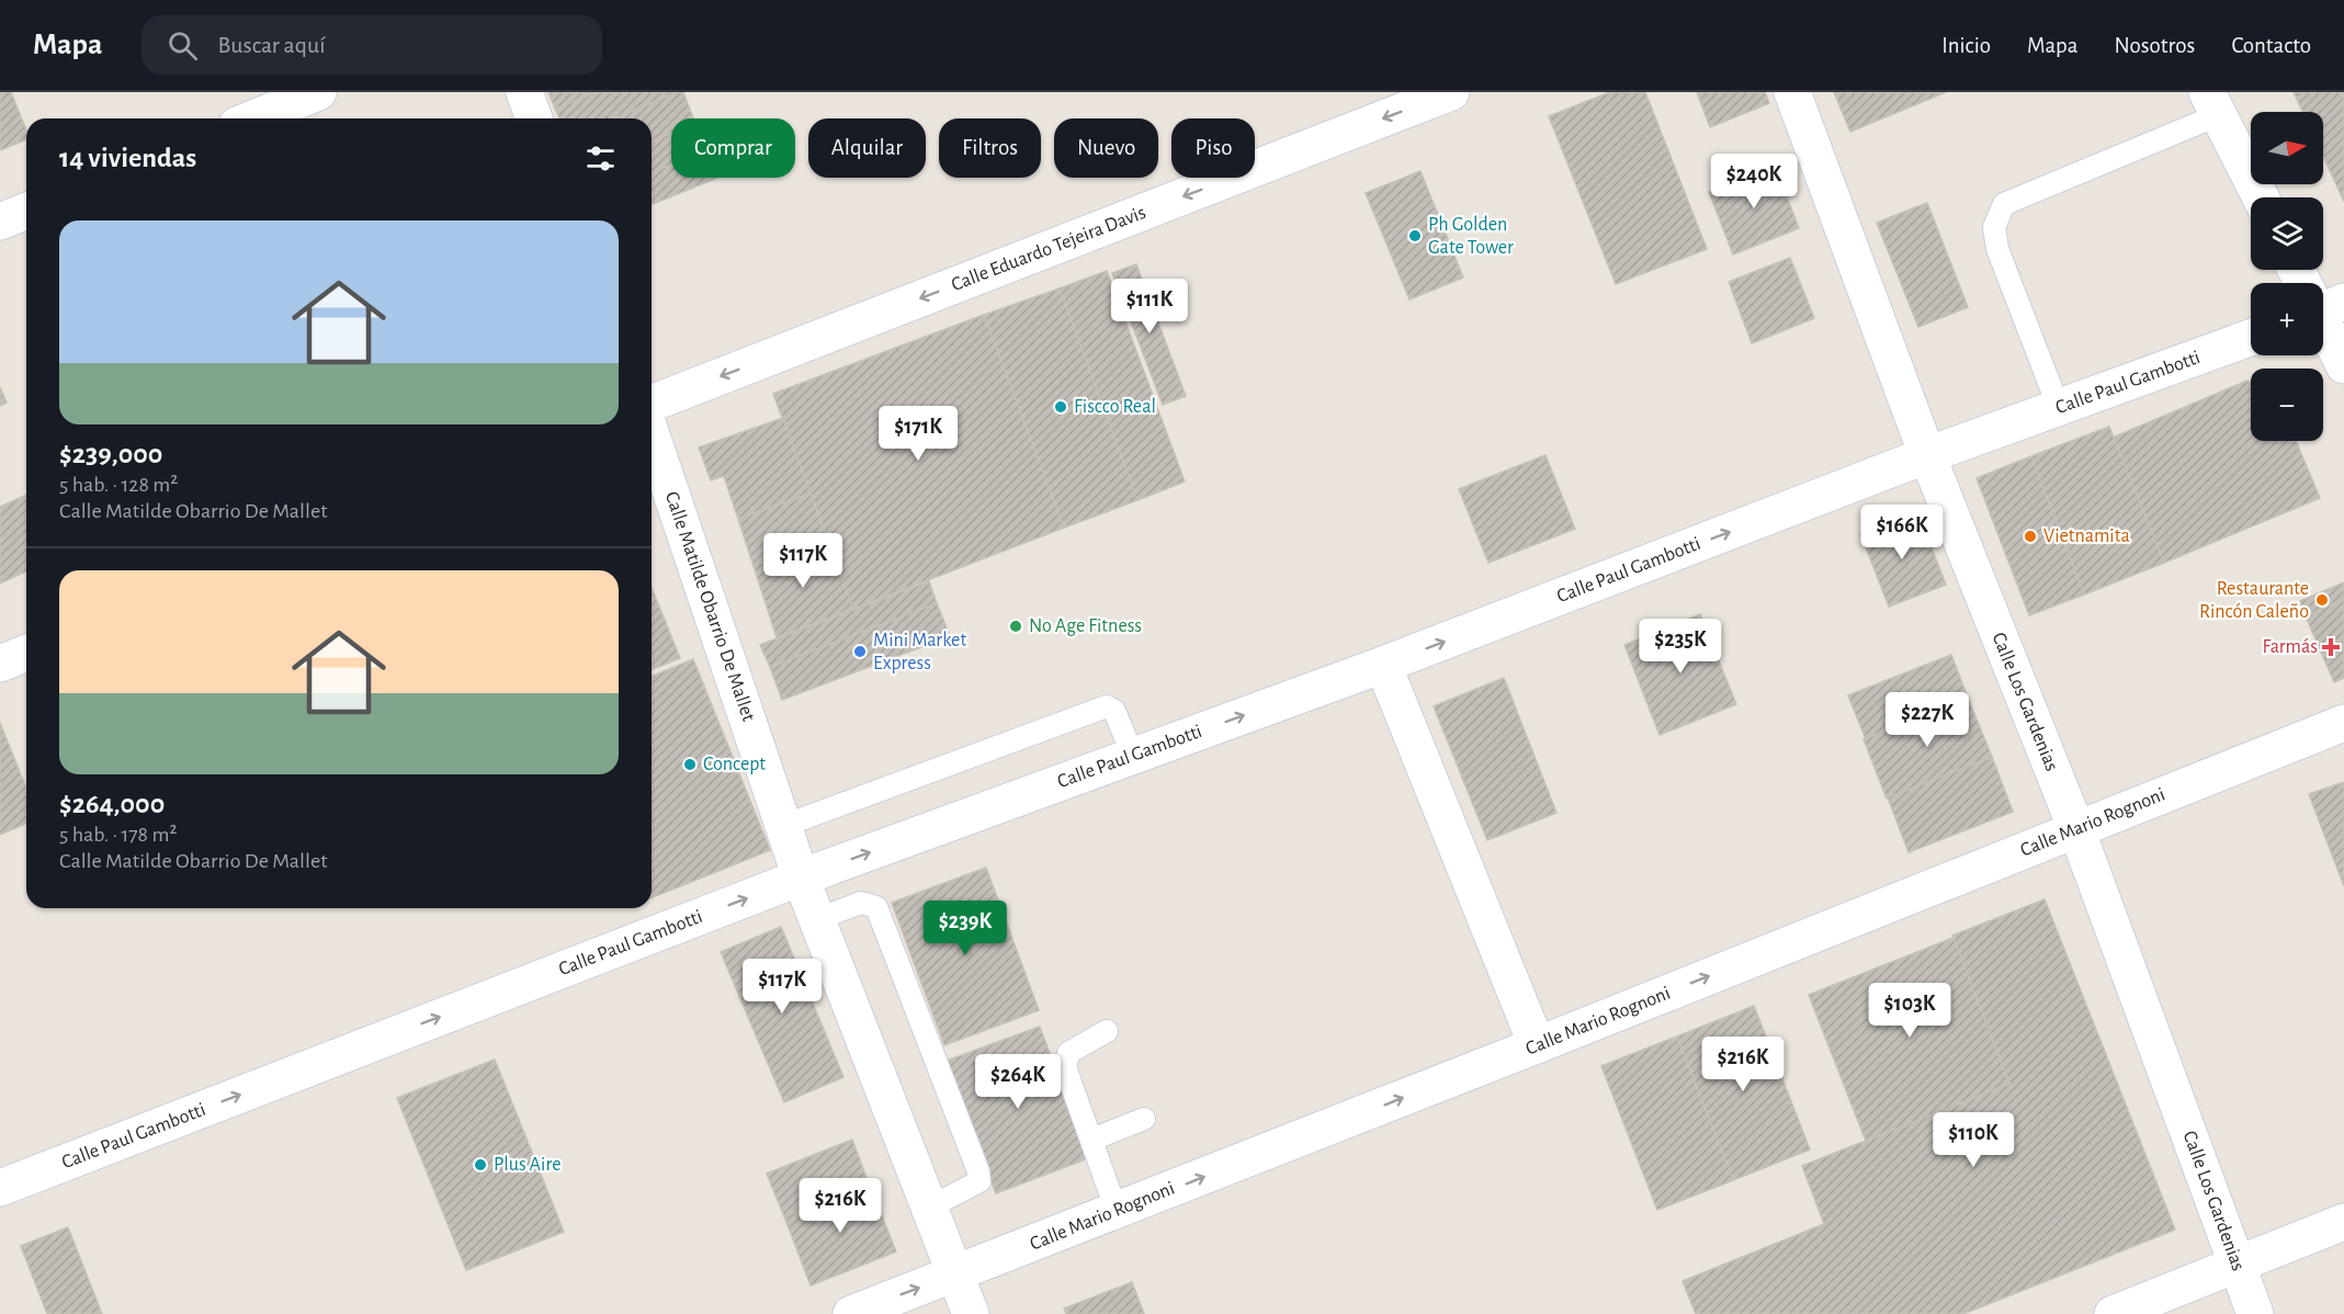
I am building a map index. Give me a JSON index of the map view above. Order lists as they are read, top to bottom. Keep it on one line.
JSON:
{"streets":{"street":["Calle Eduardo Tejeira Davis","Calle Paul Gambotti","Calle Matilde Obarrio De Mallet","Calle Los Gardenias","Calle Mario Rognoni"]},"crossings":[["Calle Paul Gambotti","Calle Matilde Obarrio De Mallet"],["Calle Paul Gambotti","Calle Los Gardenias"],["Calle Matilde Obarrio De Mallet","Calle Mario Rognoni"],["Calle Los Gardenias","Calle Mario Rognoni"]],"one_way":["Calle Eduardo Tejeira Davis","Calle Paul Gambotti","Calle Mario Rognoni"],"places":{"other":["Ph Golden Gate Tower","Fiscco Real","Vietnamita","Restaurante Rincón Caleño","No Age Fitness","Mini Market Express","Concept","Plus Aire"],"health":["Farmás"]},"north":"right","page":{"header":"Mapa","search":"Buscar aquí","nav":["Inicio","Mapa","Nosotros","Contacto"],"map_buttons":["+","−"],"chip":["Comprar","Alquilar","Filtros","Nuevo","Piso"],"heading":"14 viviendas","price":["$240K","$111K","$171K","$166K","$117K","$235K","$227K","$239K","$117K","$103K","$216K","$264K","$110K","$216K"],"list":[{"name":"$239,000","note":"5 hab. · 128 m² · Calle Matilde Obarrio De Mallet"},{"name":"$264,000","note":"5 hab. · 178 m² · Calle Matilde Obarrio De Mallet"}]}}
